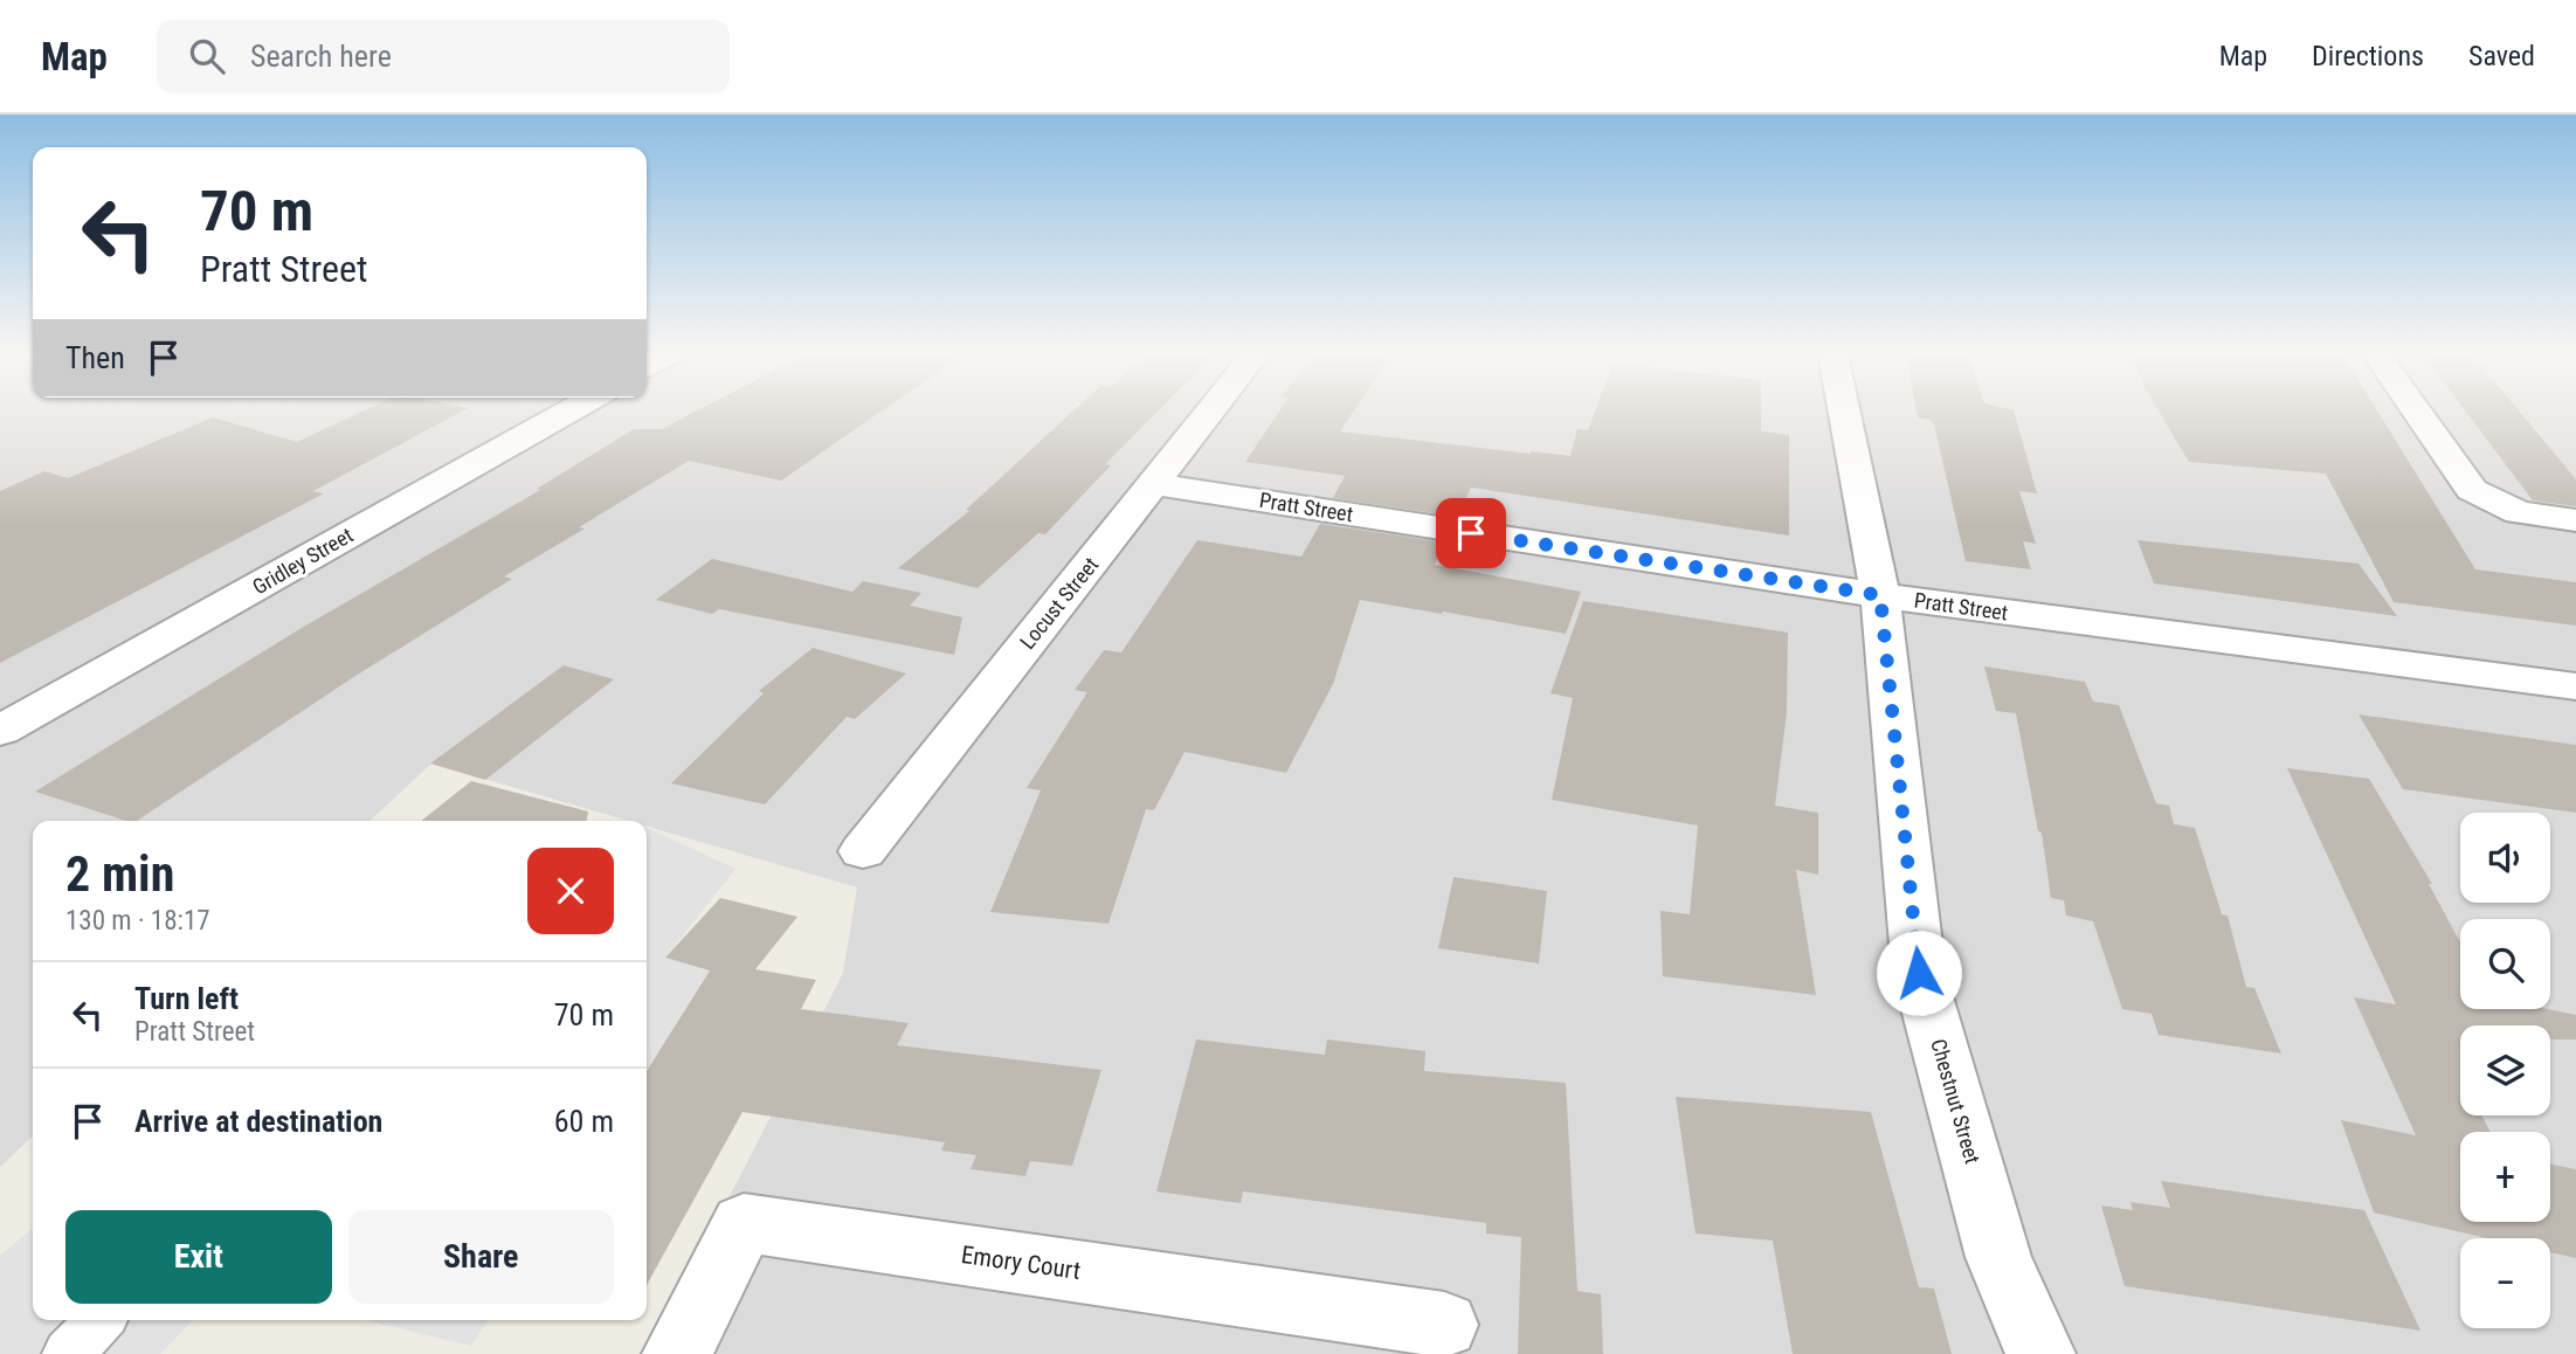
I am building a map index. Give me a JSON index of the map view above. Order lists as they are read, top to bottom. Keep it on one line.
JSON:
{"streets":{"street":["Pratt Street","Gridley Street","Locust Street","Chestnut Street","Emory Court"]},"crossings":[["Pratt Street","Locust Street"],["Pratt Street","Chestnut Street"]],"page":{"header":"Map","search":"Search here","nav":["Map","Directions","Saved"],"turn":["70 m","Pratt Street"],"then":"Then","map_buttons":["+","−"],"heading":["2 min","130 m · 18:17"],"list":[{"name":"Turn left","note":"Pratt Street","value":"70 m"},{"name":"Arrive at destination","value":"60 m"}],"buttons":["Exit","Share"]}}
